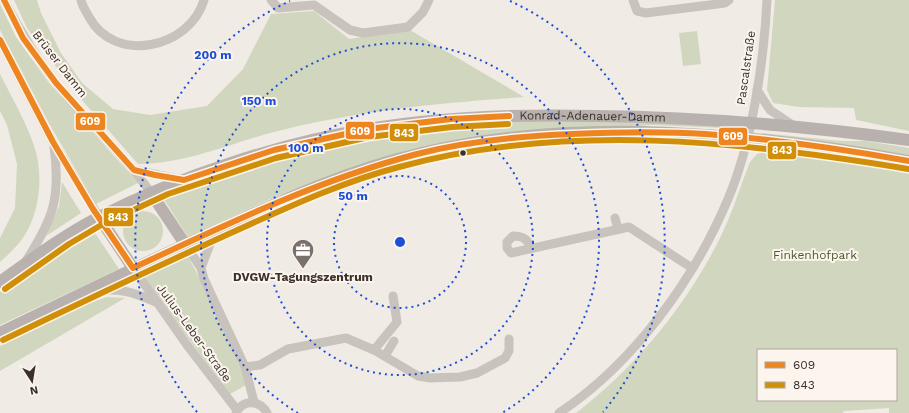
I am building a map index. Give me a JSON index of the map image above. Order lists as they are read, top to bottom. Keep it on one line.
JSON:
{"streets":{"main road":["Konrad-Adenauer-Damm"],"street":["Brüser Damm","Pascalstraße","Julius-Leber-Straße"]},"crossings":[["Brüser Damm","Konrad-Adenauer-Damm"],["Pascalstraße","Konrad-Adenauer-Damm"],["Konrad-Adenauer-Damm","Julius-Leber-Straße"]],"parks":["Finkenhofpark"],"places":{"office":["DVGW-Tagungszentrum"]},"lines":["transit line 609","transit line 843"],"legend":["609","843"],"north":"bottom","rings":["200 m","150 m","100 m","50 m"]}
